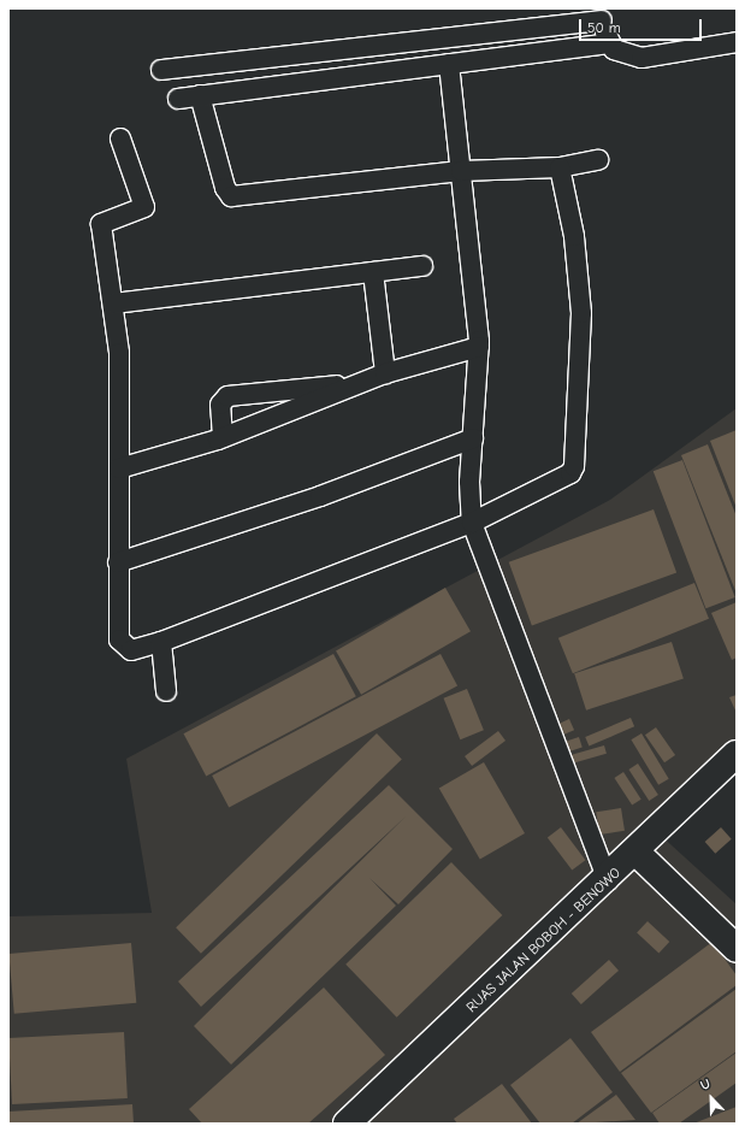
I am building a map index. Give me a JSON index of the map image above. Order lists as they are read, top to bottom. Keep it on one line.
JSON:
{"streets":{"main road":["RUAS JALAN BOBOH - BENOWO"]},"scale_bar":"50 m","north":"top left"}
